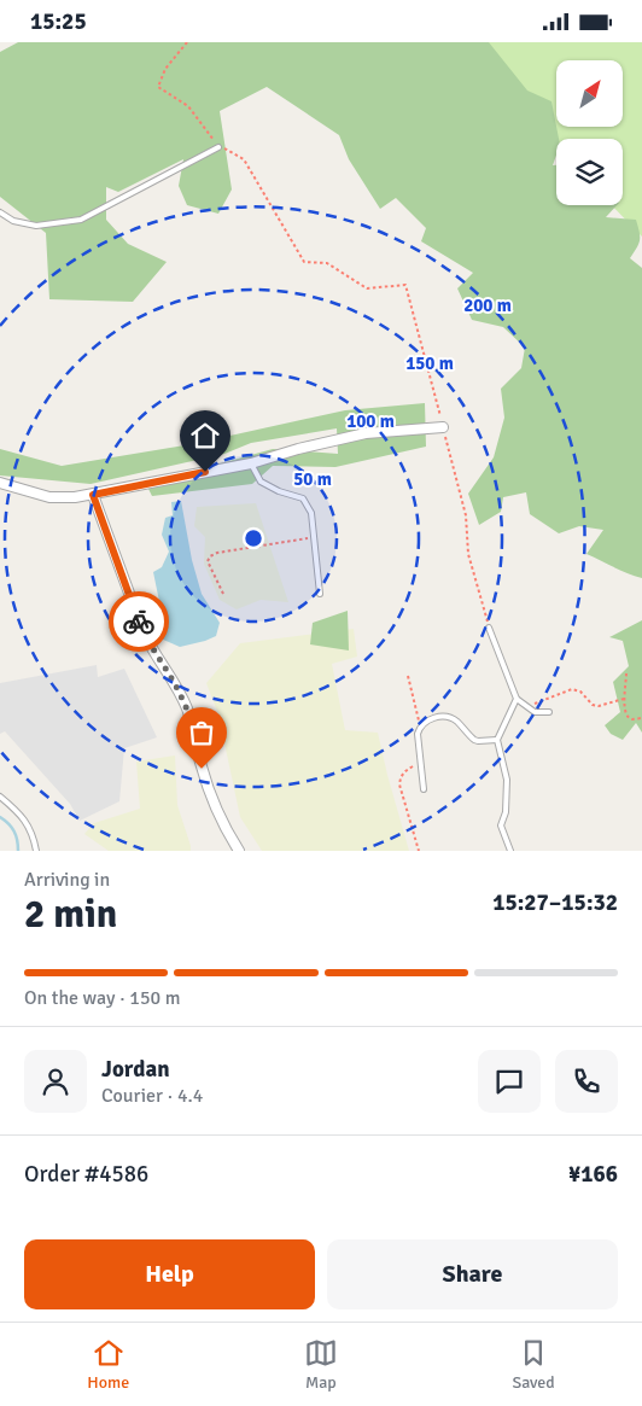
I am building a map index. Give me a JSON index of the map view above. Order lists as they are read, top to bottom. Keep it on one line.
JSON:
{"north":"top right","page":{"status":"15:25","heading":["2 min","Arriving in","15:27–15:32"],"panel":["Jordan","Courier · 4.4","Order #4586","¥166"],"bar":"On the way · 150 m","buttons":["Help","Share"],"tabs":["Home","Map","Saved"]},"rings":["200 m","150 m","100 m","50 m"]}
